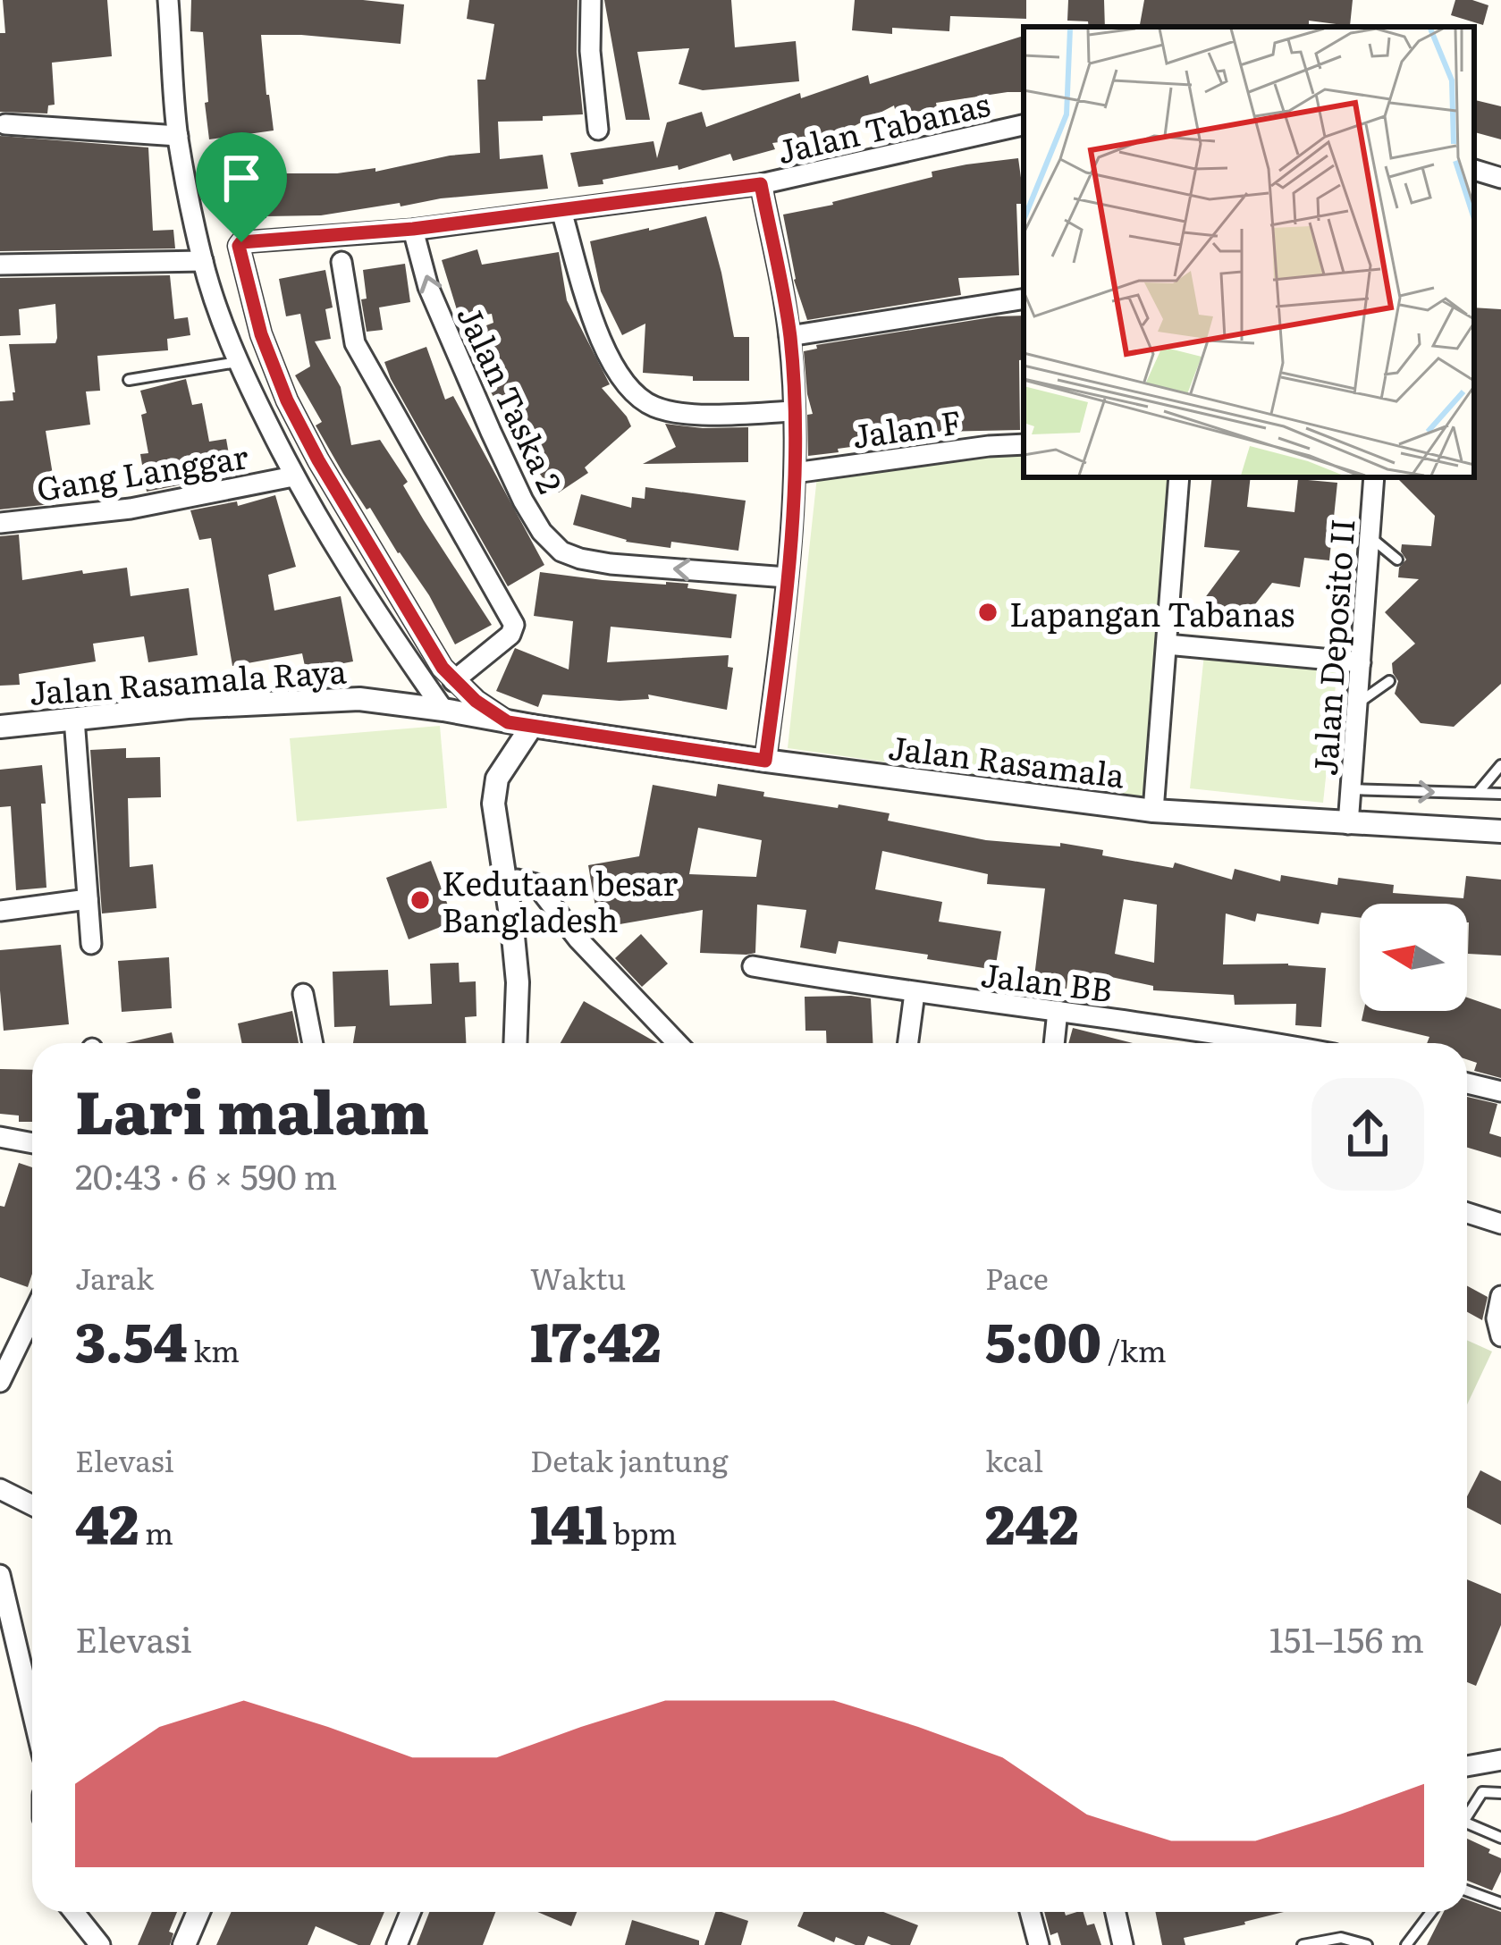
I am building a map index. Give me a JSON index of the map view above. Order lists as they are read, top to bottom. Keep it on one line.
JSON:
{"streets":{"street":["Jalan Tabanas","Jalan Taska 2","Jalan F","Gang Langgar","Jalan Deposito II","Jalan Rasamala Raya","Jalan Rasamala","Jalan BB"]},"crossings":[["Jalan Tabanas","Jalan Taska 2"],["Jalan Deposito II","Jalan Rasamala"],["Jalan Rasamala Raya","Jalan Rasamala"]],"one_way":["Jalan Taska 2"],"places":["Lapangan Tabanas","Kedutaan besar Bangladesh"],"north":"left","page":{"heading":["Lari malam","20:43 · 6 × 590 m"],"stats":[["Jarak","3.54 km"],["Waktu","17:42"],["Pace","5:00 /km"],["Elevasi","42 m"],["Detak jantung","141 bpm"],["kcal","242"]],"chart":["Elevasi","151–156 m"]}}
